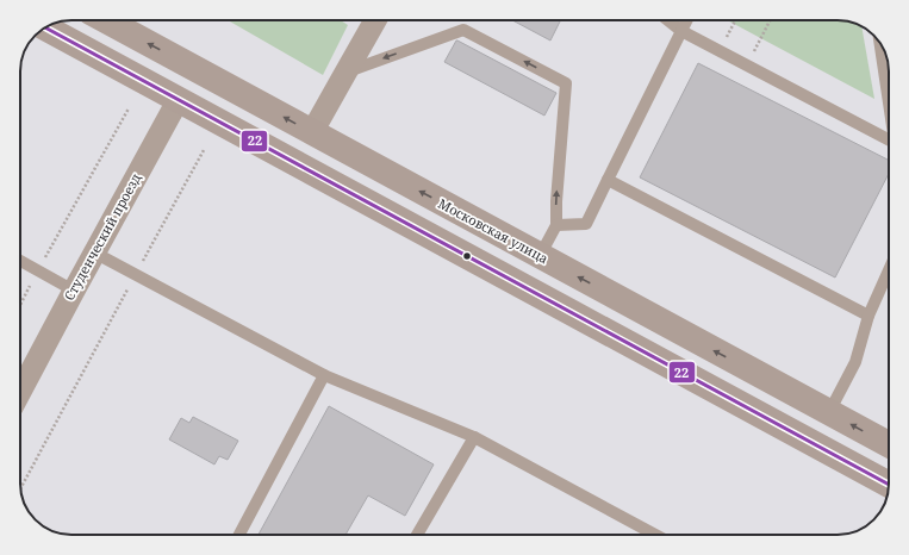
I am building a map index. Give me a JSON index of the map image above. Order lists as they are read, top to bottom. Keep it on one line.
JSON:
{"streets":{"main road":["Московская улица","Студенческий проезд"]},"crossings":[["Московская улица","Студенческий проезд"]],"lines":["transit line 22"]}
